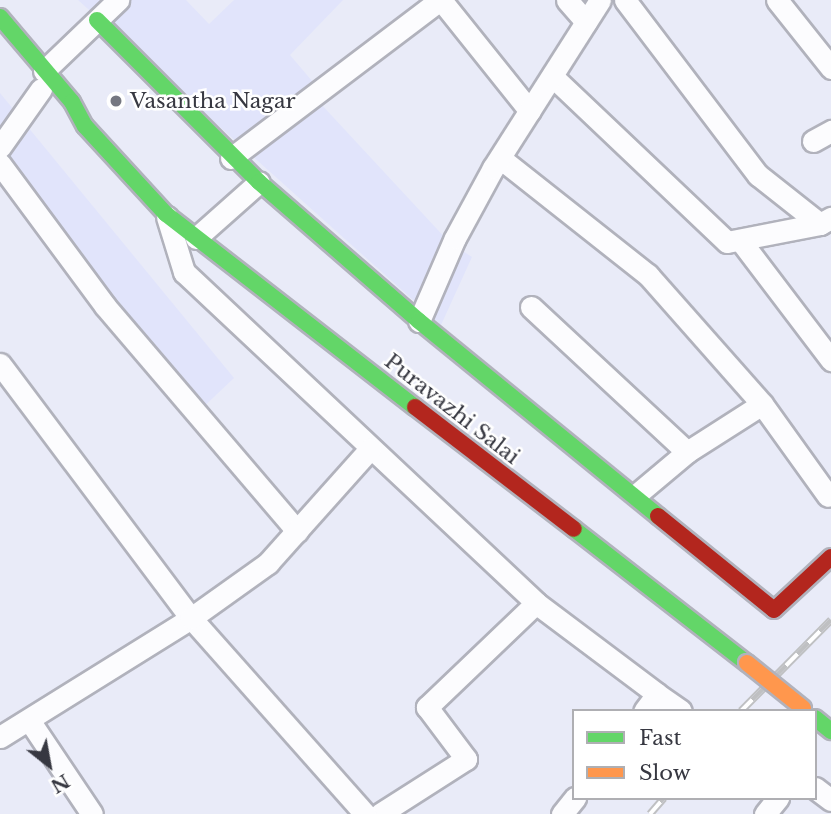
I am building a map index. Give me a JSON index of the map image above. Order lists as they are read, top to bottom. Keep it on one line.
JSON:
{"streets":{"main road":["Puravazhi Salai"]},"places":["Vasantha Nagar"],"legend":["Fast","Slow"],"north":"bottom right"}
